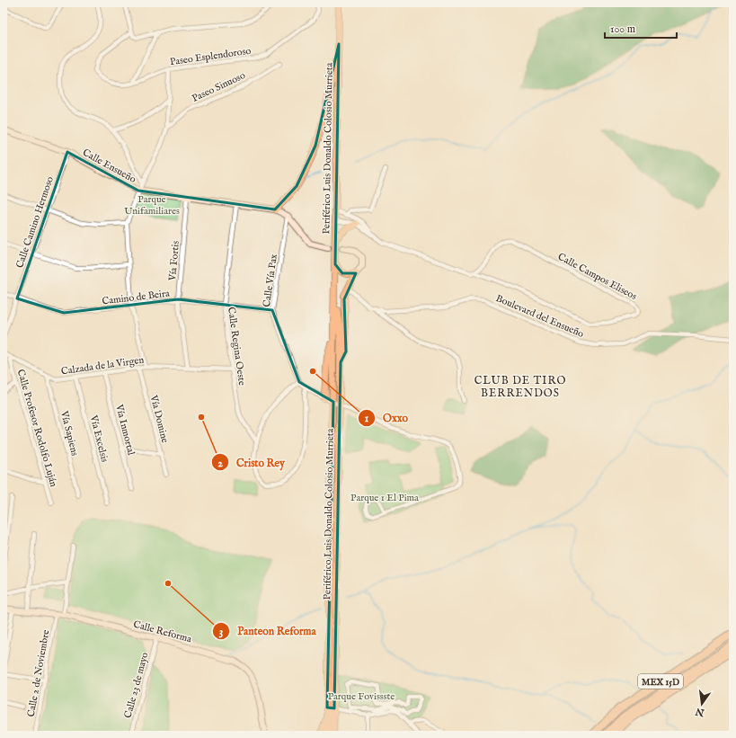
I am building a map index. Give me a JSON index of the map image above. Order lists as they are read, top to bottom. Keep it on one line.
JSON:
{"streets":{"highway":["MEX 15D"],"main road":["Periférico Luis Donaldo Colosio Murrieta"],"street":["Paseo Esplendoroso","Paseo Sinuoso","Calle Ensueño","Calle Camino Hermoso","Vía Fortis","Calle Campos Eliseos","Calle Vía Pax","Camino de Beira","Boulevard del Ensueño","Calle Regina Oeste","Calzada de la Virgen","Vía Domine","Calle Profesor Rodolfo Luján","Vía Inmortal","Vía Sapiens","Vía Excelsis","Calle Reforma","Calle 2 de Noviembre","Calle 23 de mayo"]},"crossings":[["Periférico Luis Donaldo Colosio Murrieta","Calle Vía Pax"],["Calle Ensueño","Calle Camino Hermoso"],["Calle Ensueño","Vía Fortis"],["Calle Ensueño","Calle Vía Pax"],["Calle Ensueño","Calle Regina Oeste"],["Calle Camino Hermoso","Camino de Beira"],["Vía Fortis","Camino de Beira"],["Vía Fortis","Calzada de la Virgen"],["Calle Vía Pax","Camino de Beira"],["Camino de Beira","Calle Regina Oeste"],["Calle Regina Oeste","Calzada de la Virgen"],["Calzada de la Virgen","Vía Domine"],["Calzada de la Virgen","Calle Profesor Rodolfo Luján"],["Calzada de la Virgen","Vía Inmortal"],["Calzada de la Virgen","Vía Sapiens"],["Calzada de la Virgen","Vía Excelsis"],["Calle Reforma","Calle 2 de Noviembre"],["Calle Reforma","Calle 23 de mayo"]],"districts":["CLUB DE TIRO BERRENDOS"],"parks":["Parque Unifamiliares","Parque 1 El Pima","Parque Fovissste"],"places":["Oxxo","Cristo Rey","Panteon Reforma"],"scale_bar":"100 m","north":"bottom"}
